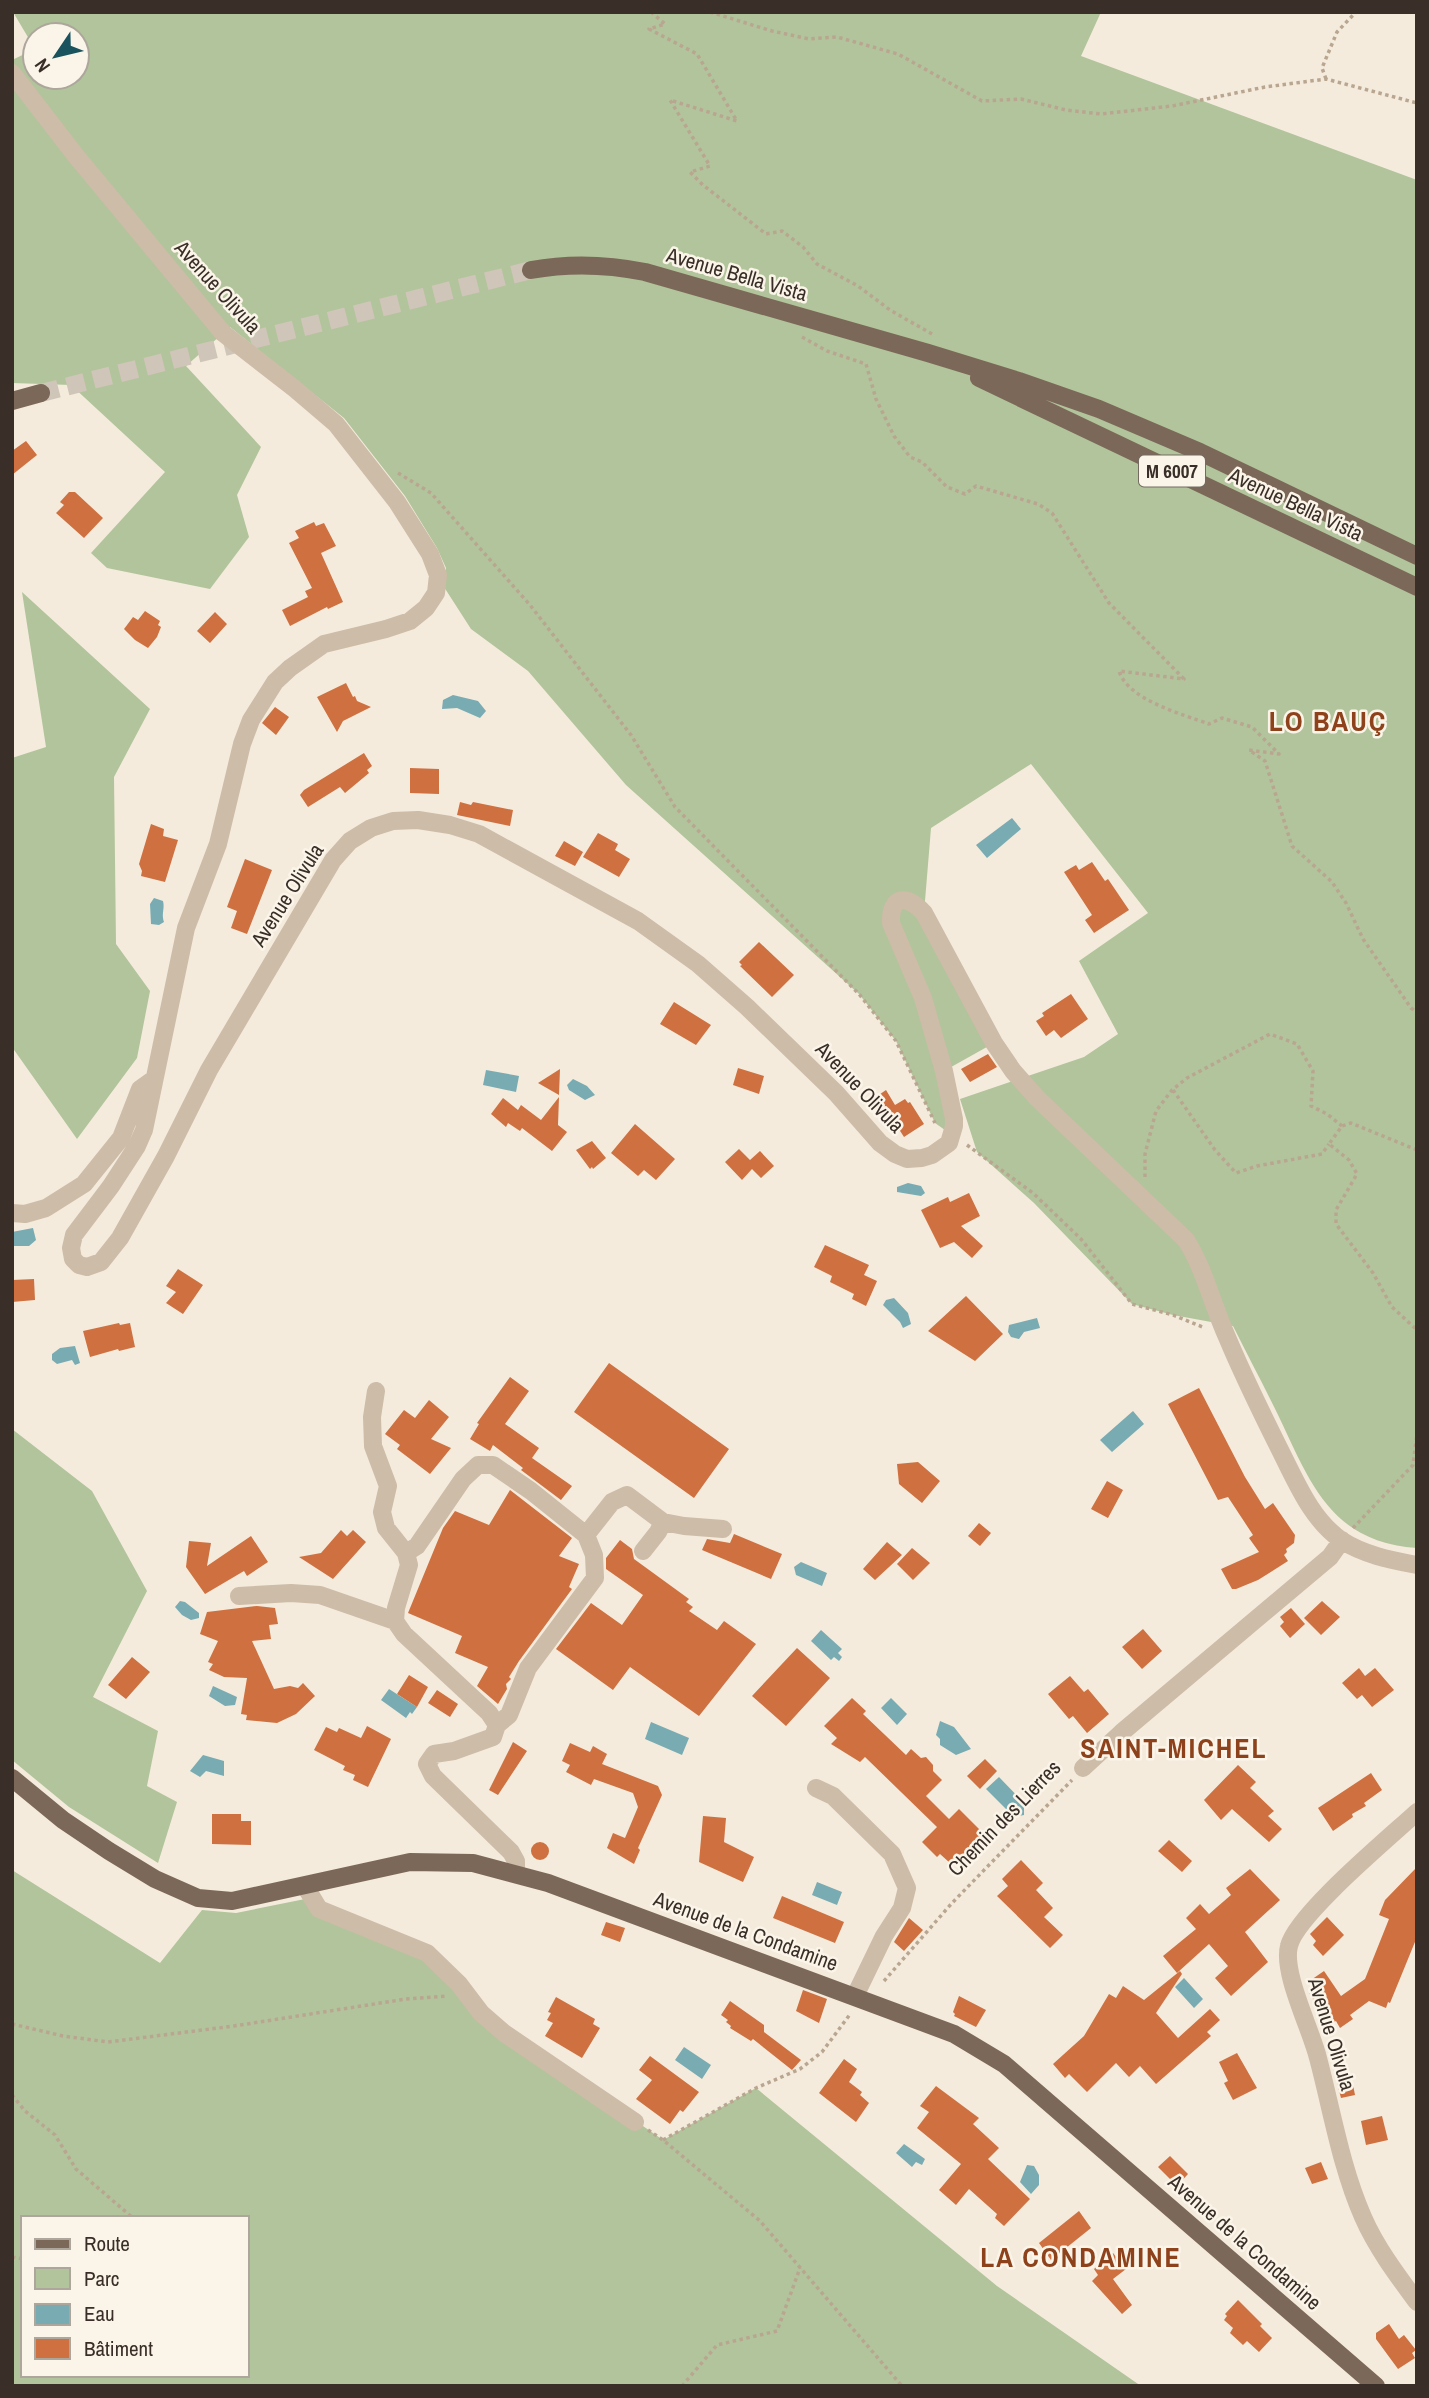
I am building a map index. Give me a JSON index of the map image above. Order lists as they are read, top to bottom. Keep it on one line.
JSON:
{"streets":{"main road":["Avenue Bella Vista","M 6007","Avenue de la Condamine"],"street":["Avenue Olivula","Chemin des Lierres"]},"crossings":[["Chemin des Lierres","Avenue de la Condamine"]],"districts":["LO BAUÇ","SAINT-MICHEL","LA CONDAMINE"],"legend":["Route","Parc","Eau","Bâtiment"],"north":"bottom left"}
